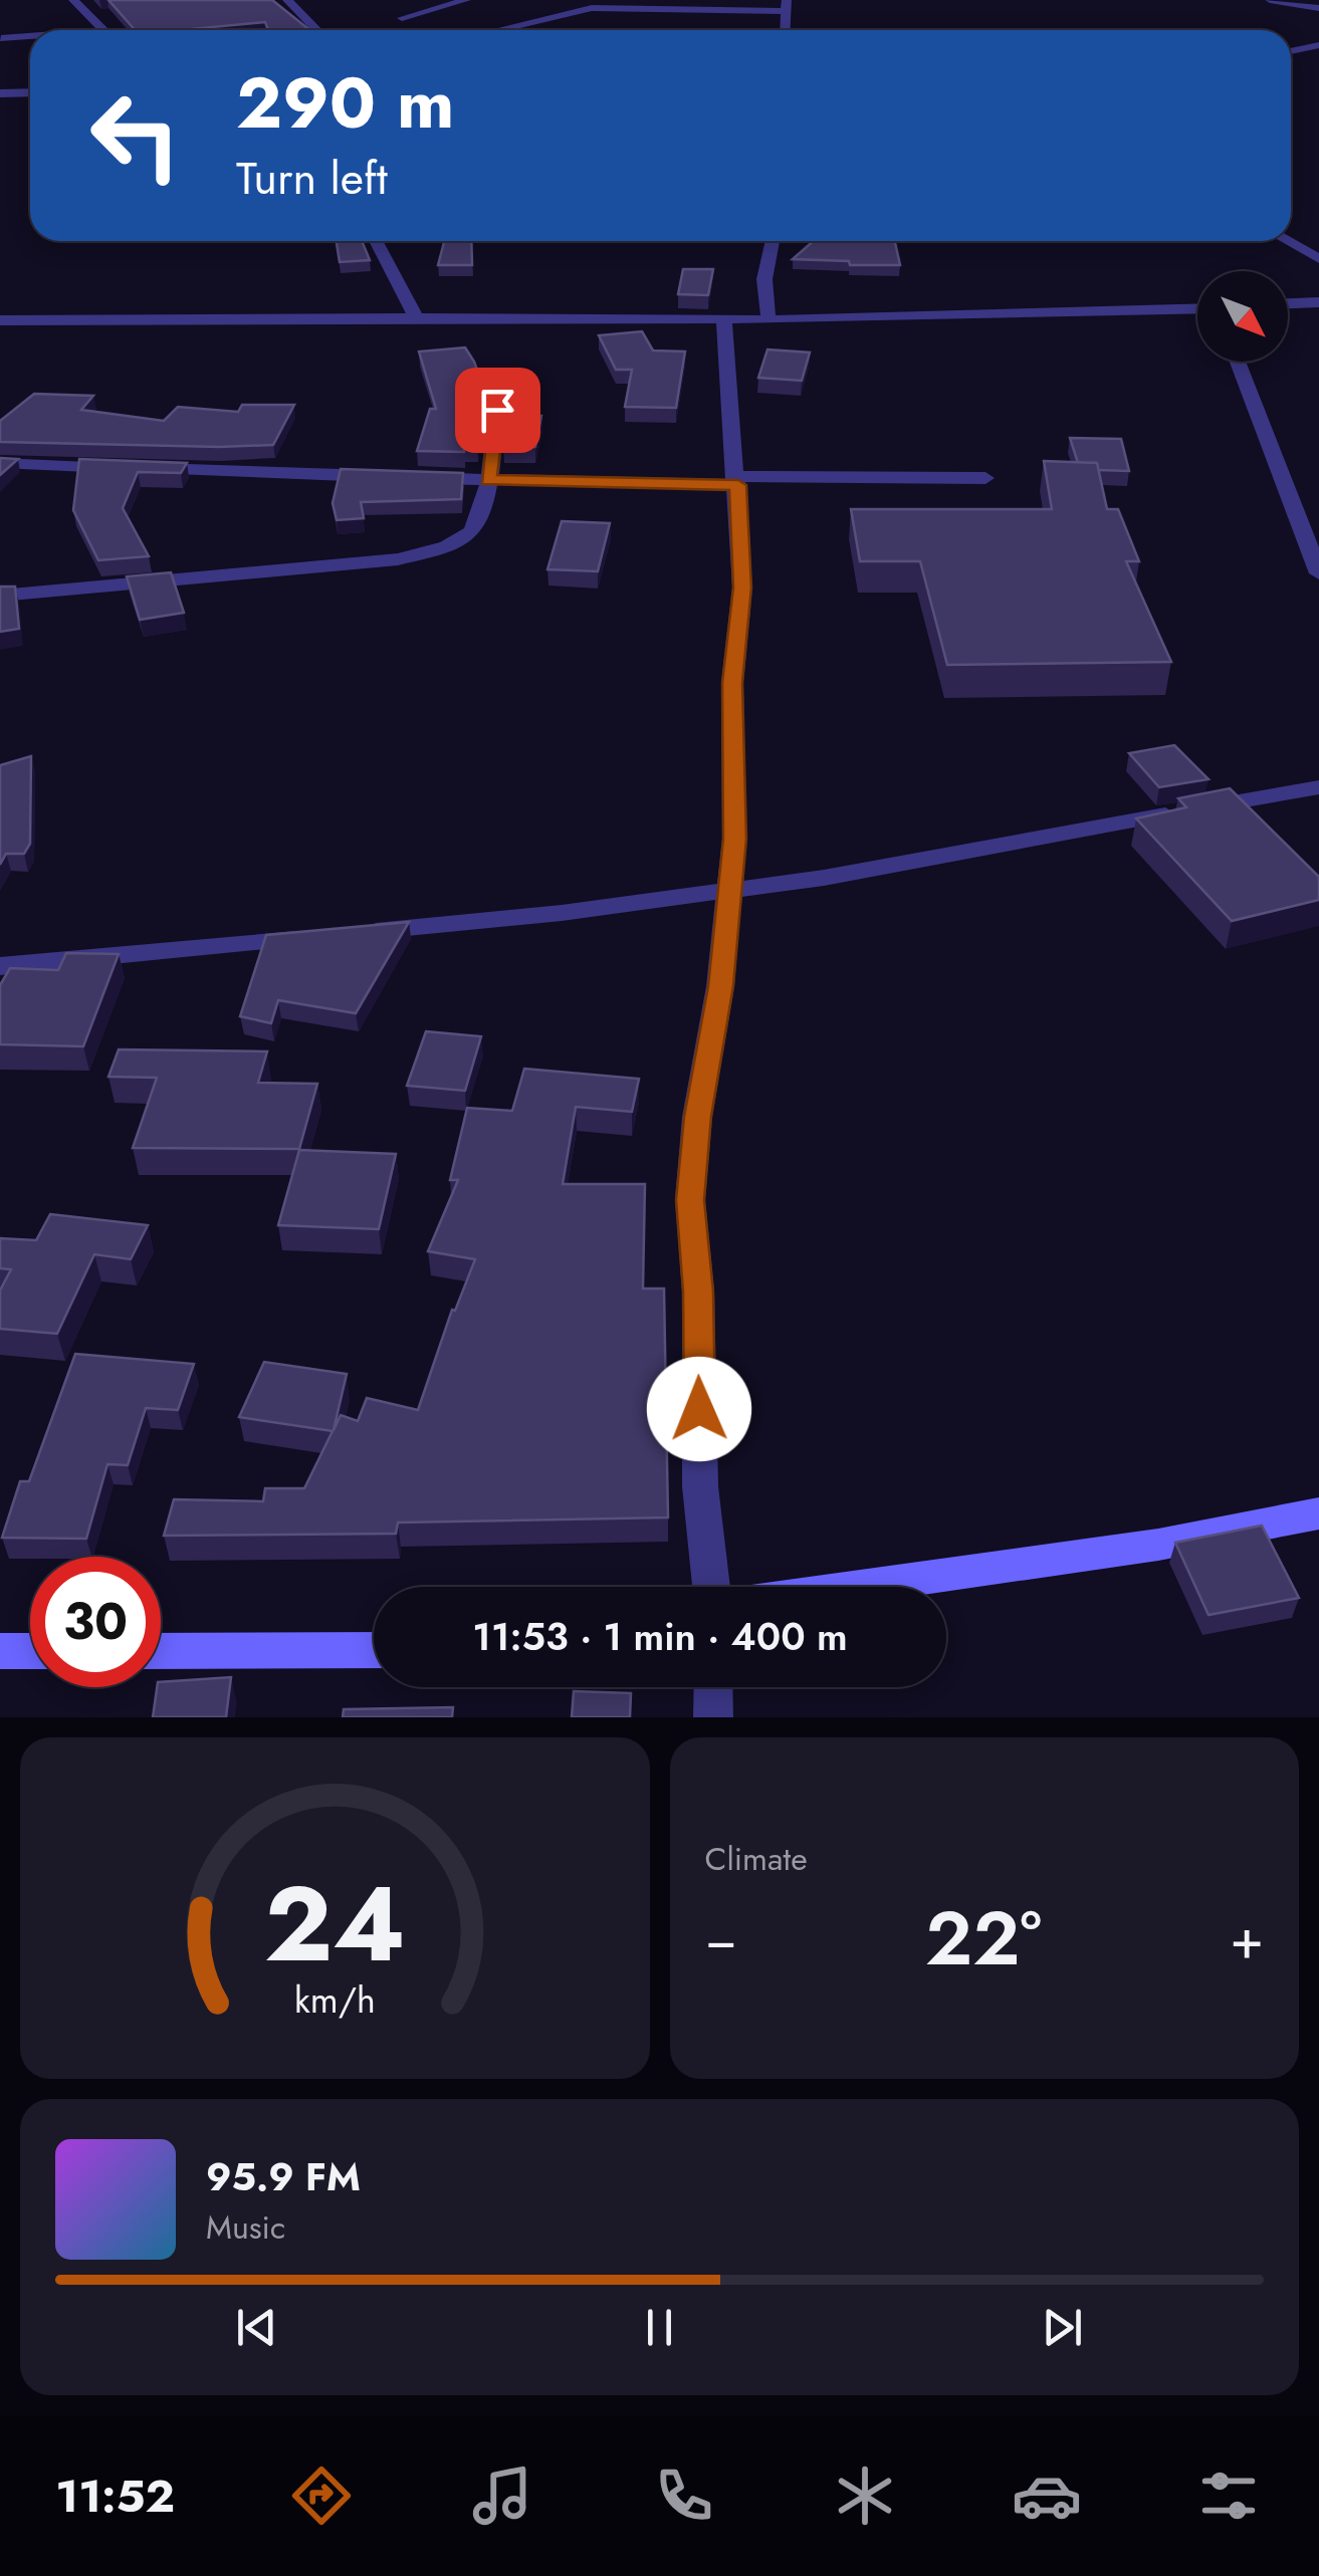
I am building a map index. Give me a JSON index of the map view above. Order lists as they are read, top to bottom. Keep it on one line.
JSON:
{"north":"bottom right","page":{"turn":["290 m","Turn left"],"limit":"30","trip":"11:53 · 1 min · 400 m","tile":"Climate","heat":["−","22°","+"],"song":["95.9 FM","Music"],"tabs":"11:52","gauge":["24","km/h"]}}
